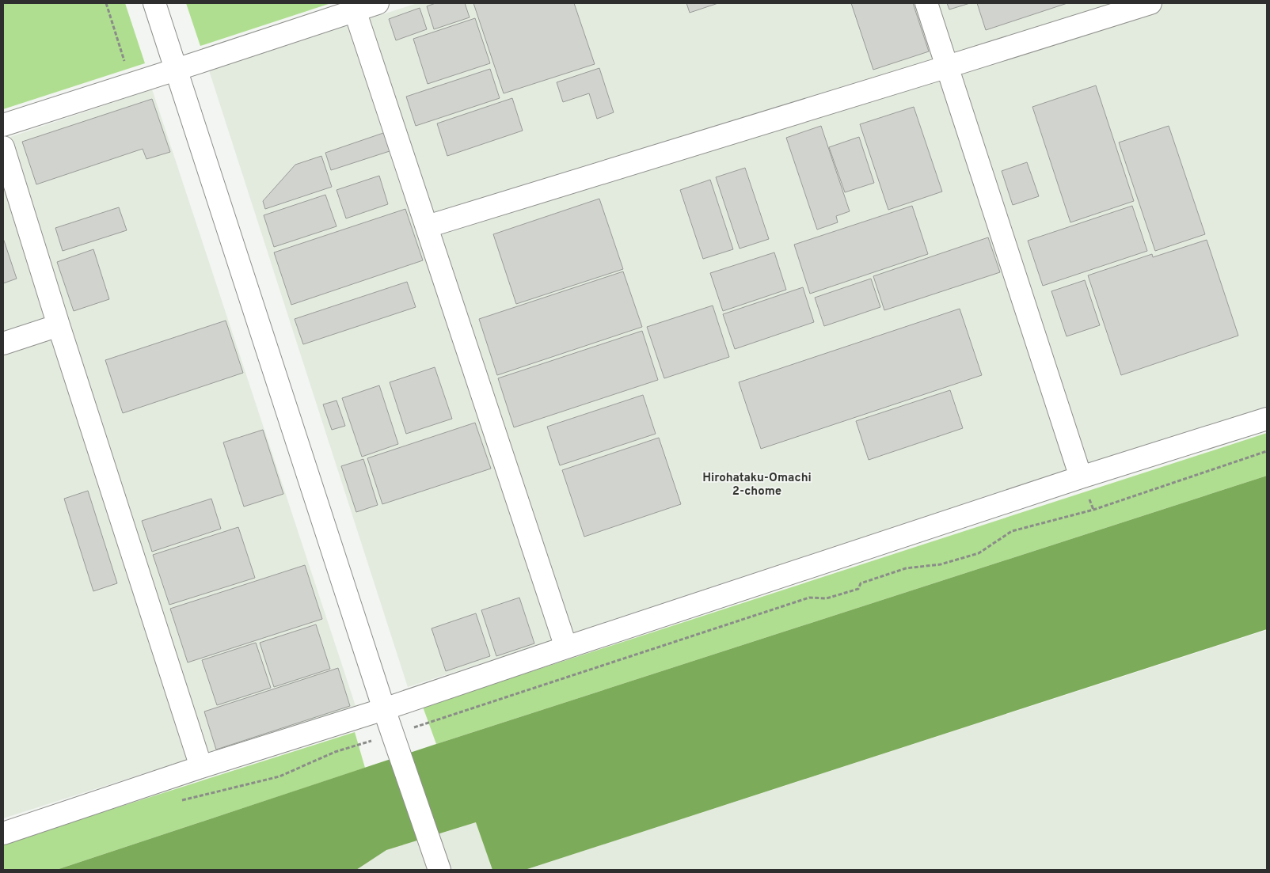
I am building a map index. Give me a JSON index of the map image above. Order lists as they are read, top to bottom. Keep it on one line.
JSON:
{"districts":["Hirohataku-Omachi 2-chome"]}
